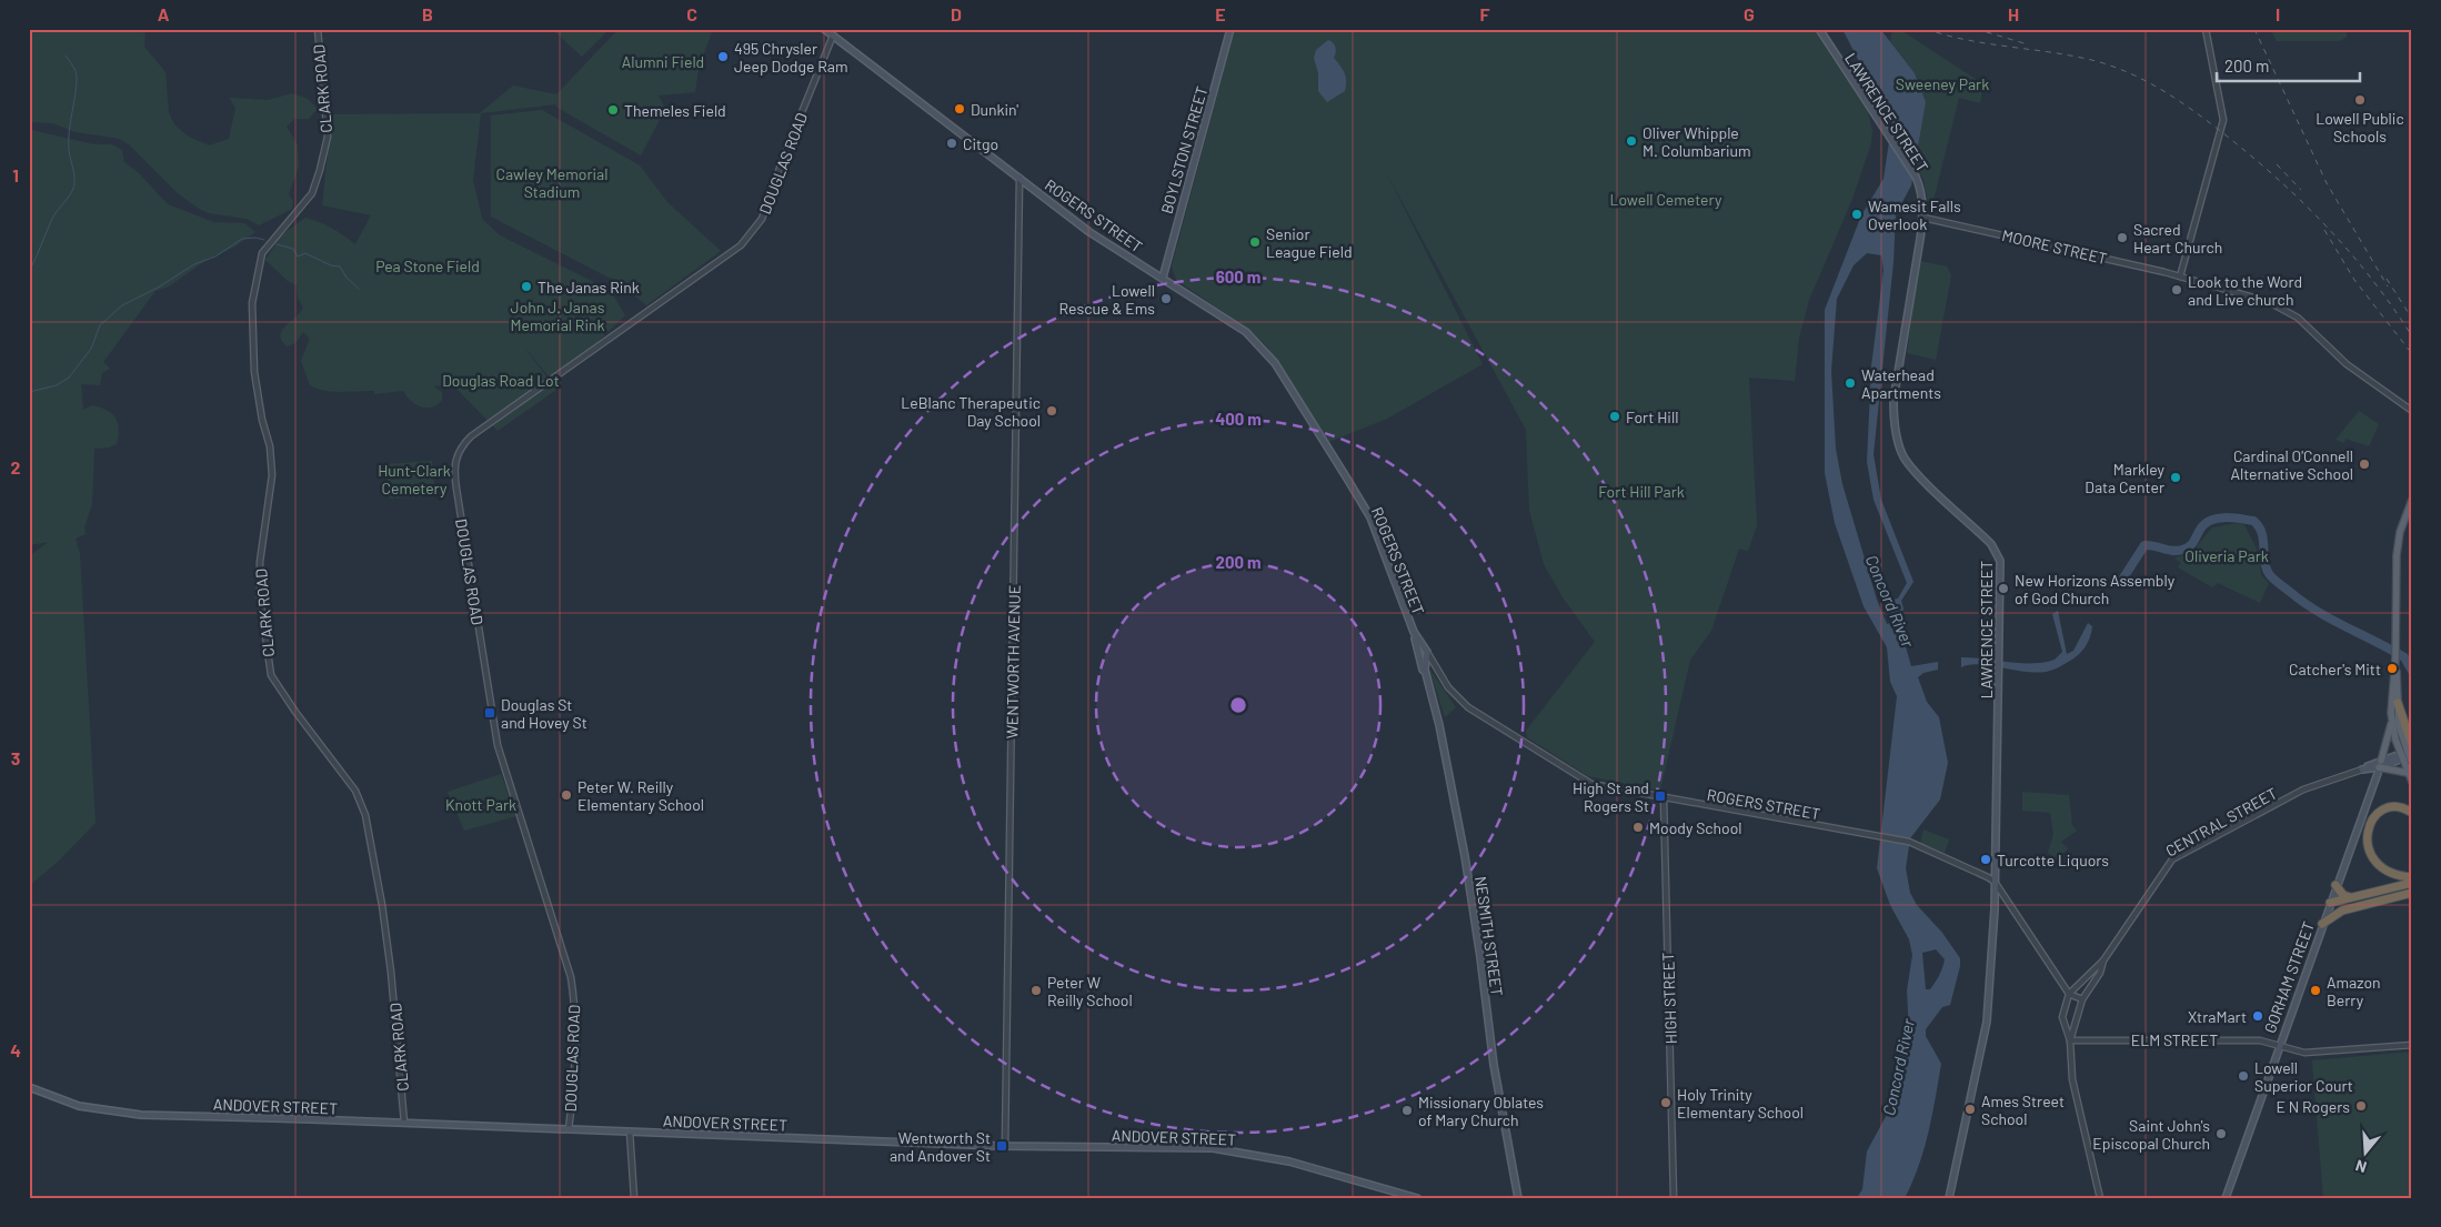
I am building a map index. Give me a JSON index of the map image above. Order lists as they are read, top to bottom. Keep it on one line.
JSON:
{"streets":{"main road":["LAWRENCE STREET","BOYLSTON STREET","ROGERS STREET","CENTRAL STREET","NESMITH STREET","GORHAM STREET","ANDOVER STREET"],"street":["CLARK ROAD","DOUGLAS ROAD","MOORE STREET","WENTWORTH AVENUE","HIGH STREET","ELM STREET"]},"crossings":[["CLARK ROAD","ANDOVER STREET"],["LAWRENCE STREET","ROGERS STREET"],["LAWRENCE STREET","MOORE STREET"],["BOYLSTON STREET","ROGERS STREET"],["DOUGLAS ROAD","ROGERS STREET"],["DOUGLAS ROAD","ANDOVER STREET"],["ROGERS STREET","WENTWORTH AVENUE"],["ROGERS STREET","NESMITH STREET"],["ROGERS STREET","HIGH STREET"],["WENTWORTH AVENUE","ANDOVER STREET"],["CENTRAL STREET","GORHAM STREET"],["CENTRAL STREET","ELM STREET"],["GORHAM STREET","ELM STREET"]],"water":["Concord River"],"parks":["Alumni Field","Sweeney Park","Cawley Memorial Stadium","Lowell Cemetery","Pea Stone Field","John J. Janas Memorial Rink","Douglas Road Lot","Hunt-Clark Cemetery","Fort Hill Park","Oliveria Park","Knott Park"],"places":{"other":["495 Chrysler Jeep Dodge Ram","Lowell Public Schools","Dunkin'","Themeles Field","Oliver Whipple M. Columbarium","Citgo","Wamesit Falls Overlook","Sacred Heart Church","Senior League Field","The Janas Rink","Look to the Word and Live church","Lowell Rescue & Ems","Waterhead Apartments","LeBlanc Therapeutic Day School","Fort Hill","Cardinal O'Connell Alternative School","Markley Data Center","New Horizons Assembly of God Church","Catcher's Mitt","Peter W. Reilly Elementary School","Moody School","Turcotte Liquors","Peter W Reilly School","Amazon Berry","XtraMart","Lowell Superior Court","Holy Trinity Elementary School","E N Rogers","Ames Street School","Missionary Oblates of Mary Church","Saint John's Episcopal Church"],"transit":["Douglas St and Hovey St","High St and Rogers St","Wentworth St and Andover St"]},"scale_bar":"200 m","north":"bottom","grid":{"columns":["A","B","C","D","E","F","G","H","I"],"rows":["1","2","3","4"]},"rings":["600 m","400 m","200 m"]}
